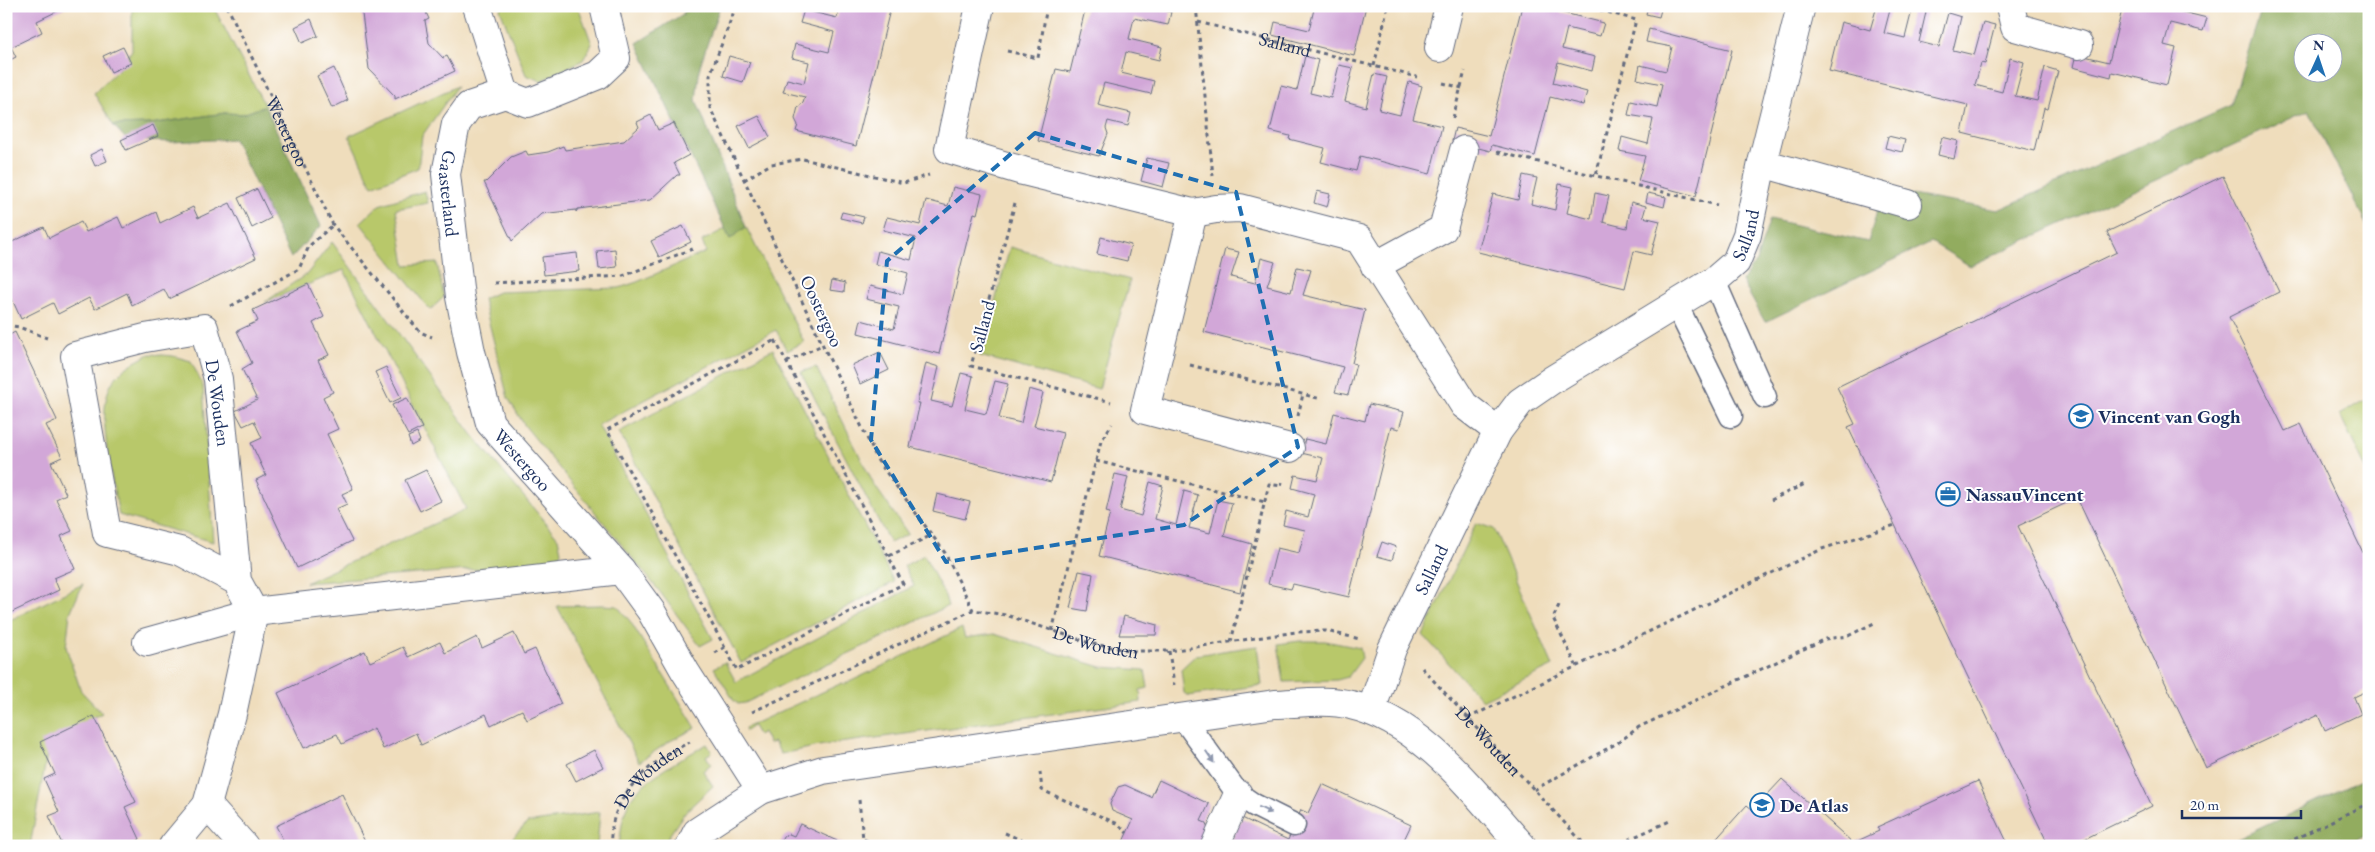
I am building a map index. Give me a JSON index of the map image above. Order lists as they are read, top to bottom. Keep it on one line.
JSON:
{"streets":{"street":["Salland","Westergoo","Gaasterland","De Wouden"],"path":["Oostergoo"]},"crossings":[["Salland","De Wouden"],["Westergoo","Gaasterland"],["Westergoo","De Wouden"],["Oostergoo","De Wouden"]],"places":{"school or university":["Vincent van Gogh","De Atlas"],"office":["NassauVincent"]},"scale_bar":"20 m","north":"top"}
